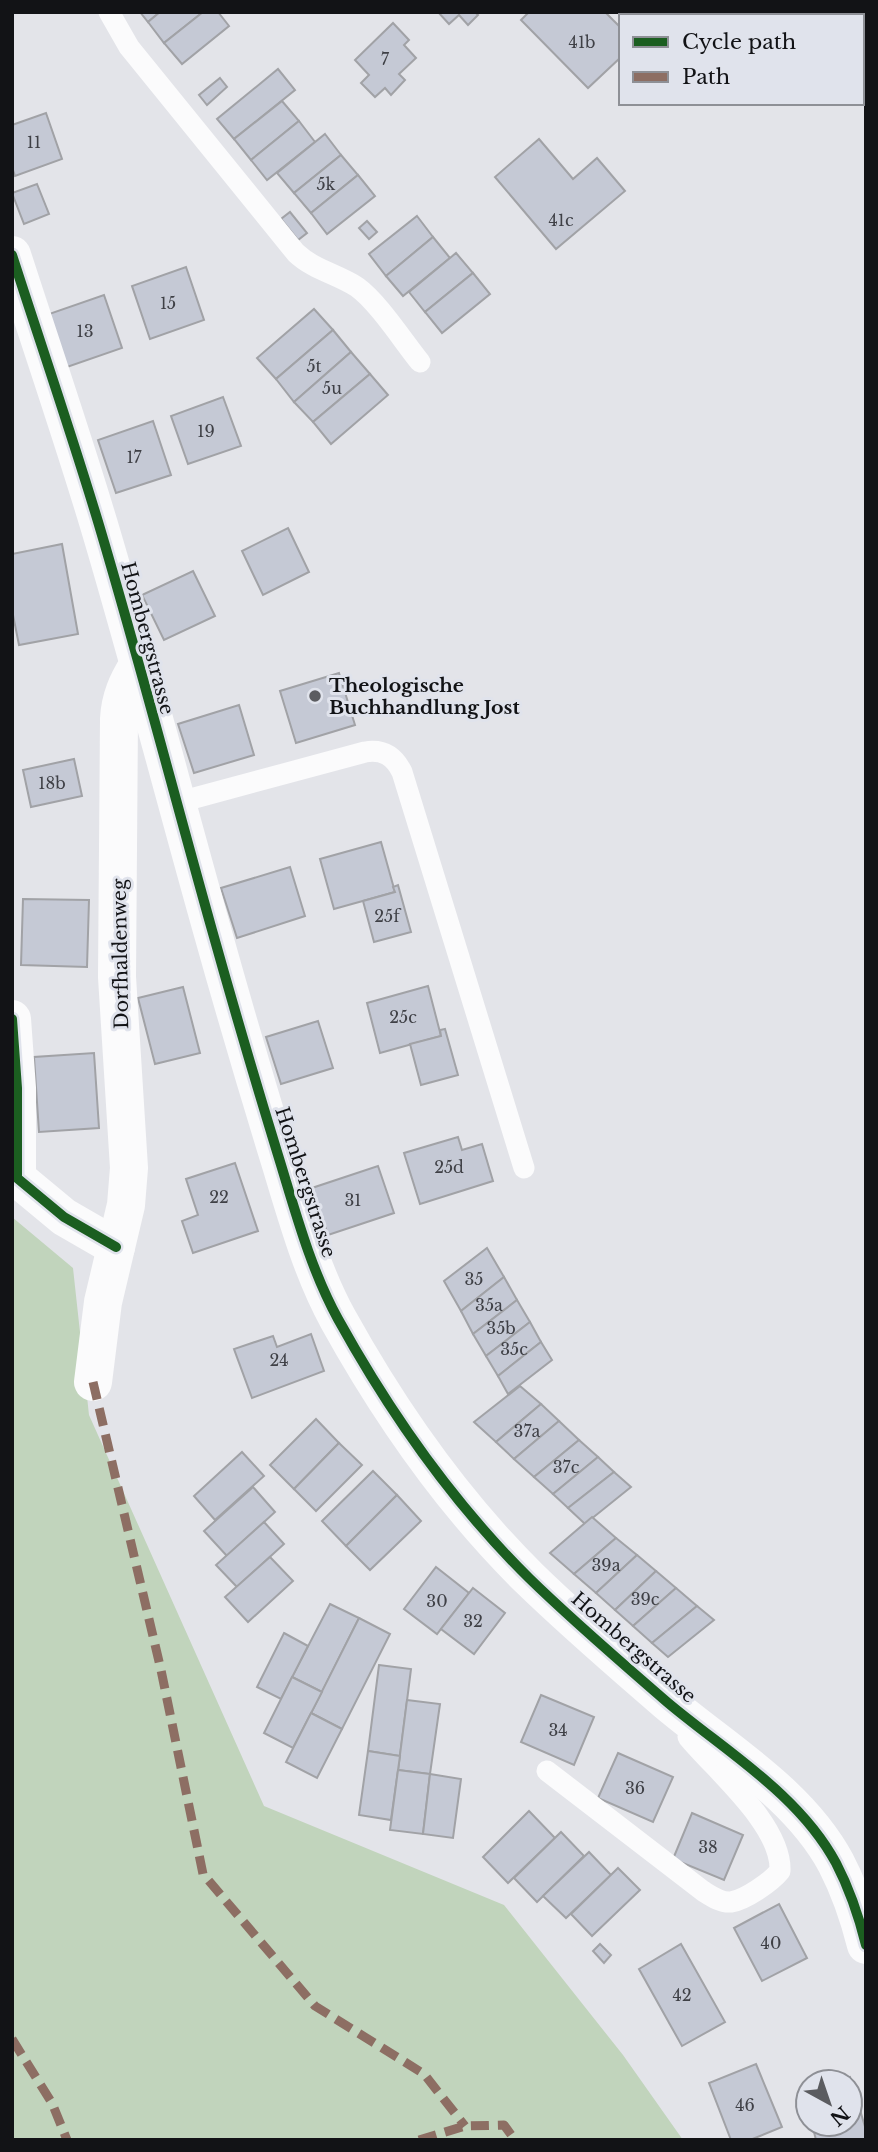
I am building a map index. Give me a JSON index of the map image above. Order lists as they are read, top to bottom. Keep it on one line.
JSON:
{"streets":{"street":["Hombergstrasse","Dorfhaldenweg"]},"crossings":[["Hombergstrasse","Dorfhaldenweg"]],"places":["Theologische Buchhandlung Jost"],"house_numbers":["41b","7","11","5k","41c","15","13","5t","5u","19","17","18b","25f","25c","25d","22","31","35","35a","35b","35c","24","37a","37c","39a","39c","30","32","34","36","38","40","42","46"],"legend":["Cycle path","Path"],"north":"bottom right"}
